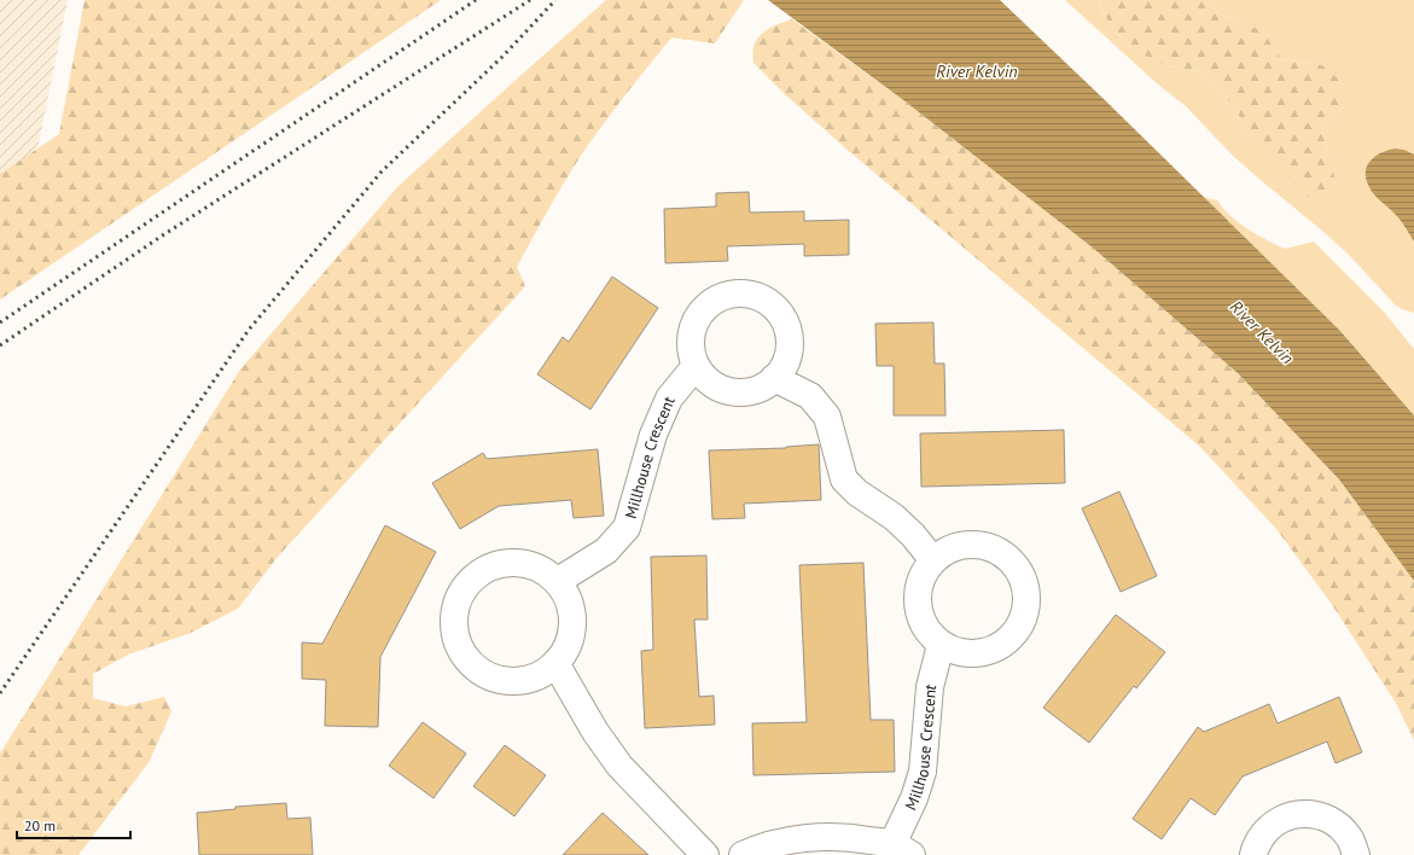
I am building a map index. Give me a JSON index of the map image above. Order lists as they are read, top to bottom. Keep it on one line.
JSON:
{"streets":{"street":["Millhouse Crescent"]},"water":["River Kelvin"],"scale_bar":"20 m"}
